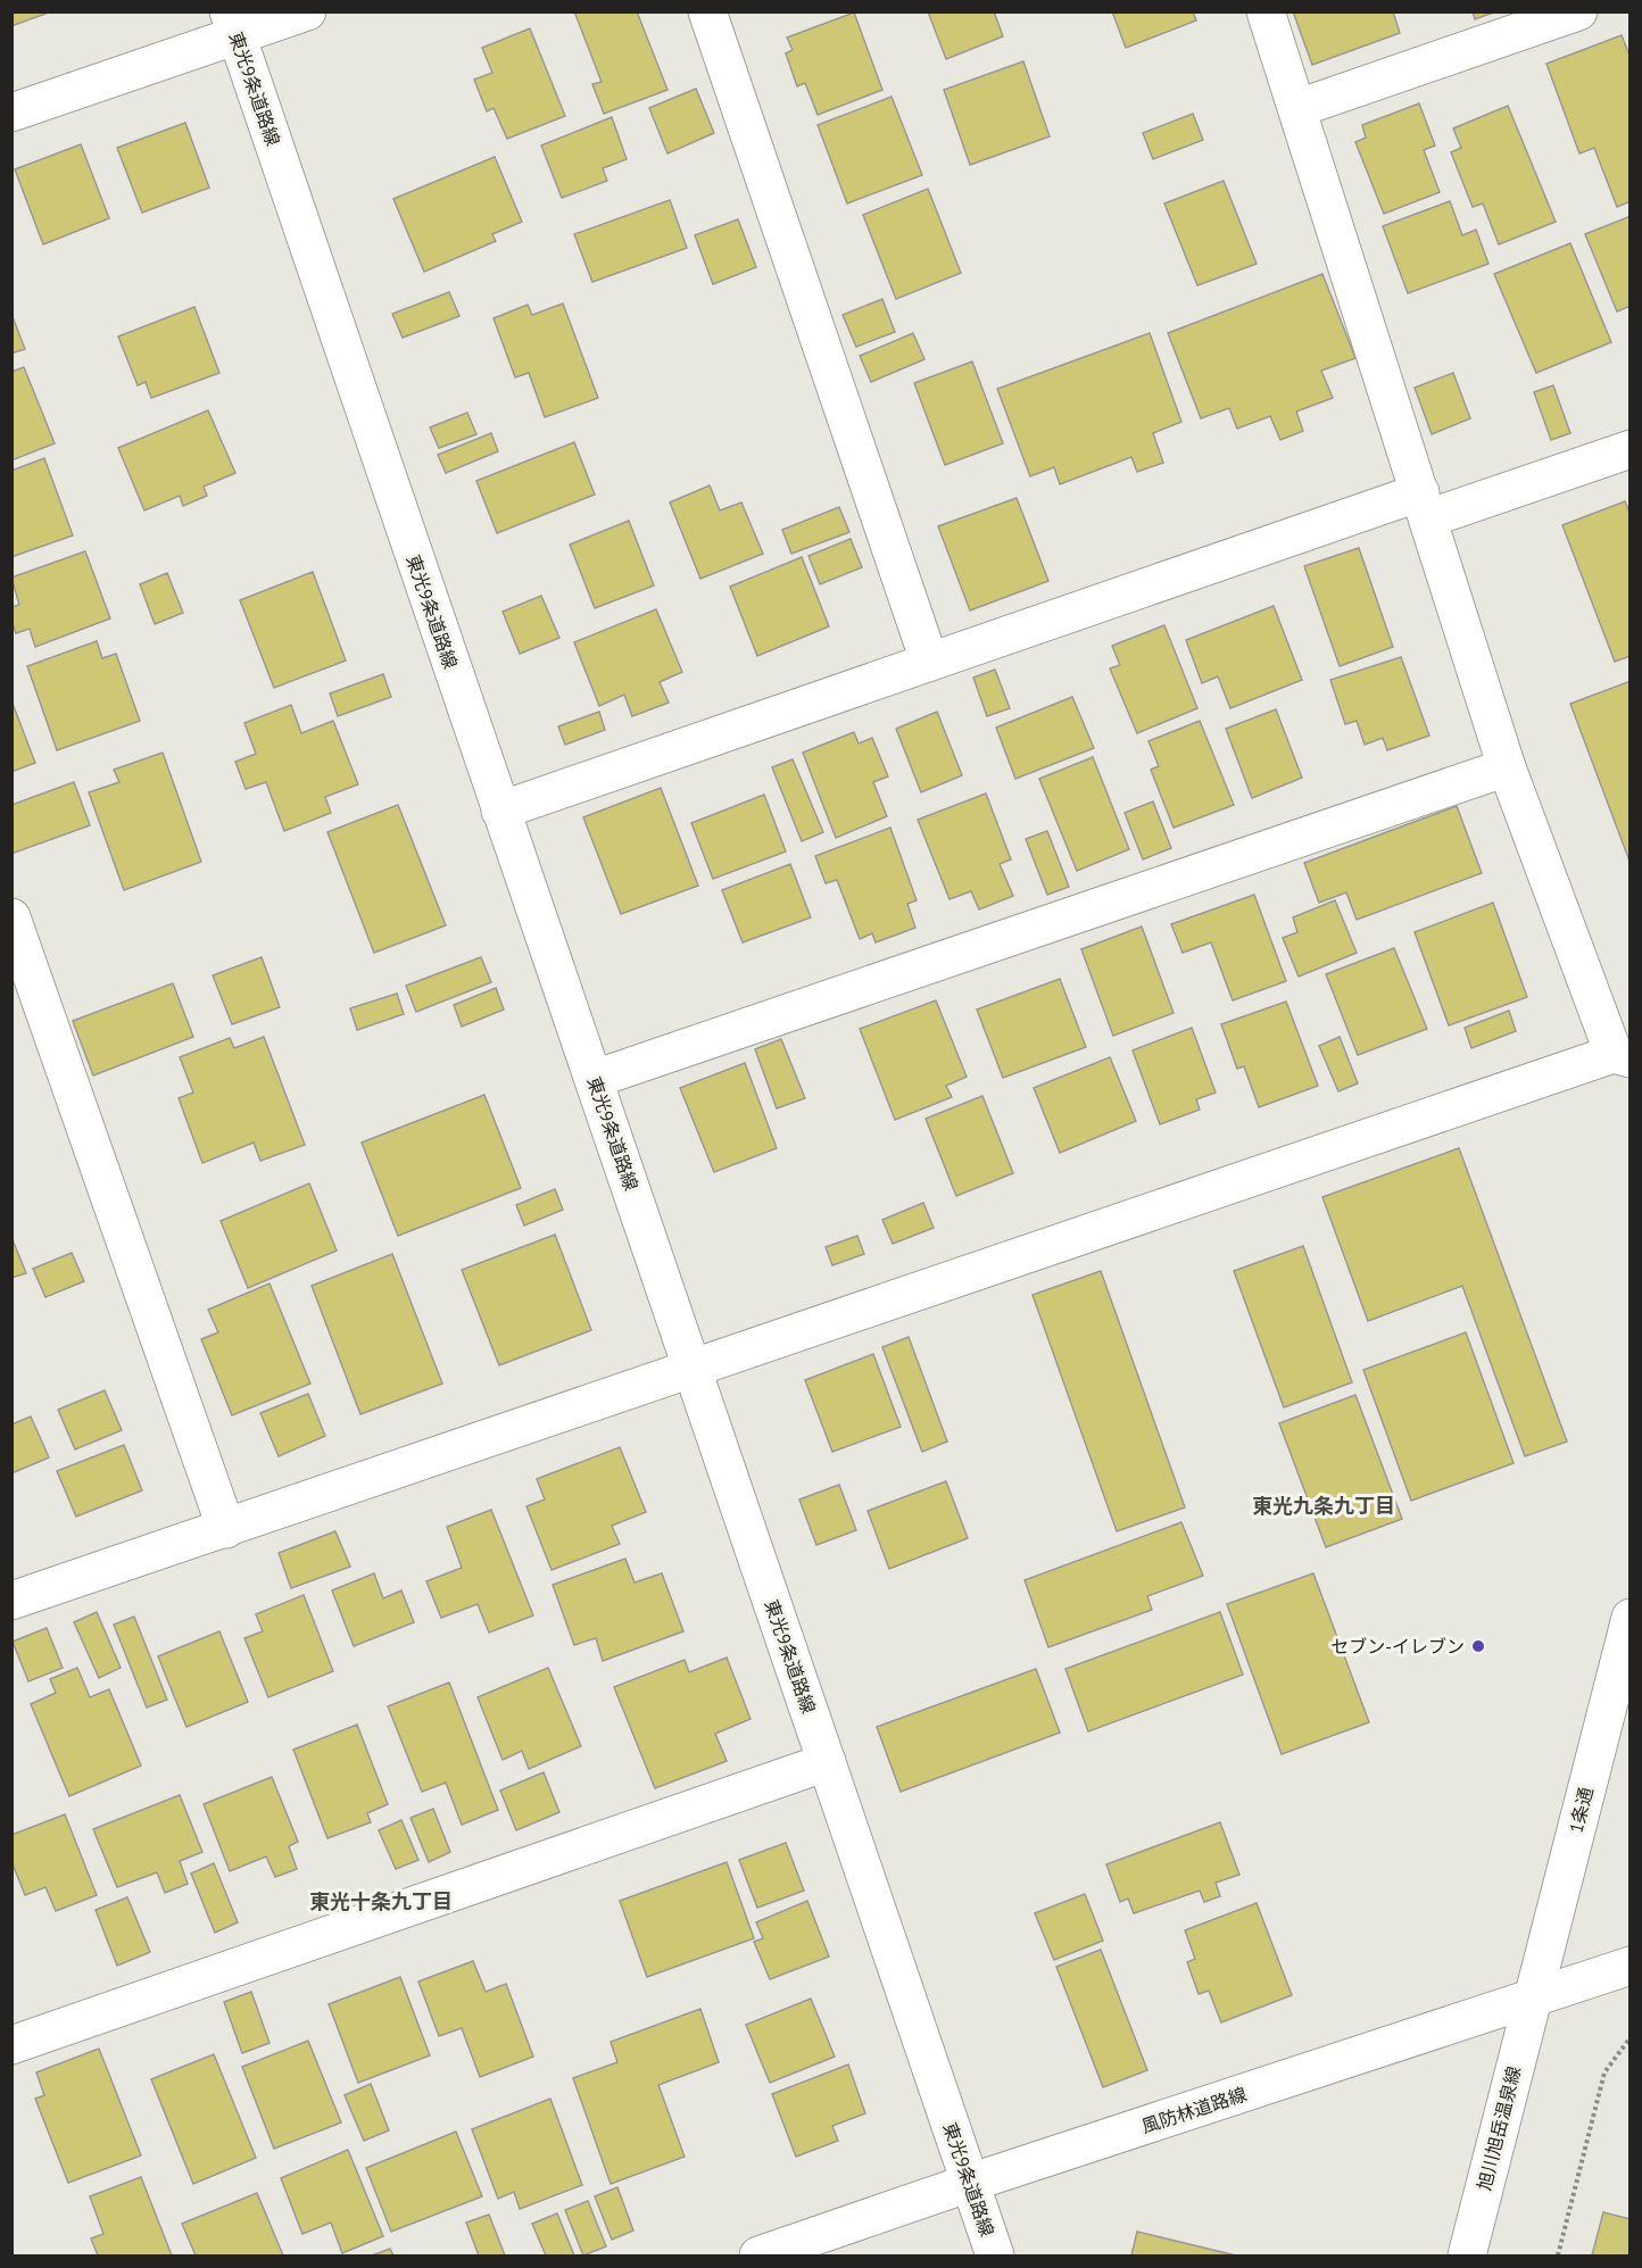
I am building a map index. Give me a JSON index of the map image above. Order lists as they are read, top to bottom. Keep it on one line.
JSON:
{"streets":{"street":["東光9条道路線","1条通","風防林道路線","旭川旭岳温泉線"]},"crossings":[["東光9条道路線","風防林道路線"],["1条通","風防林道路線"],["1条通","旭川旭岳温泉線"],["風防林道路線","旭川旭岳温泉線"]],"districts":["東光九条九丁目","東光十条九丁目"],"places":["セブン-イレブン"]}
